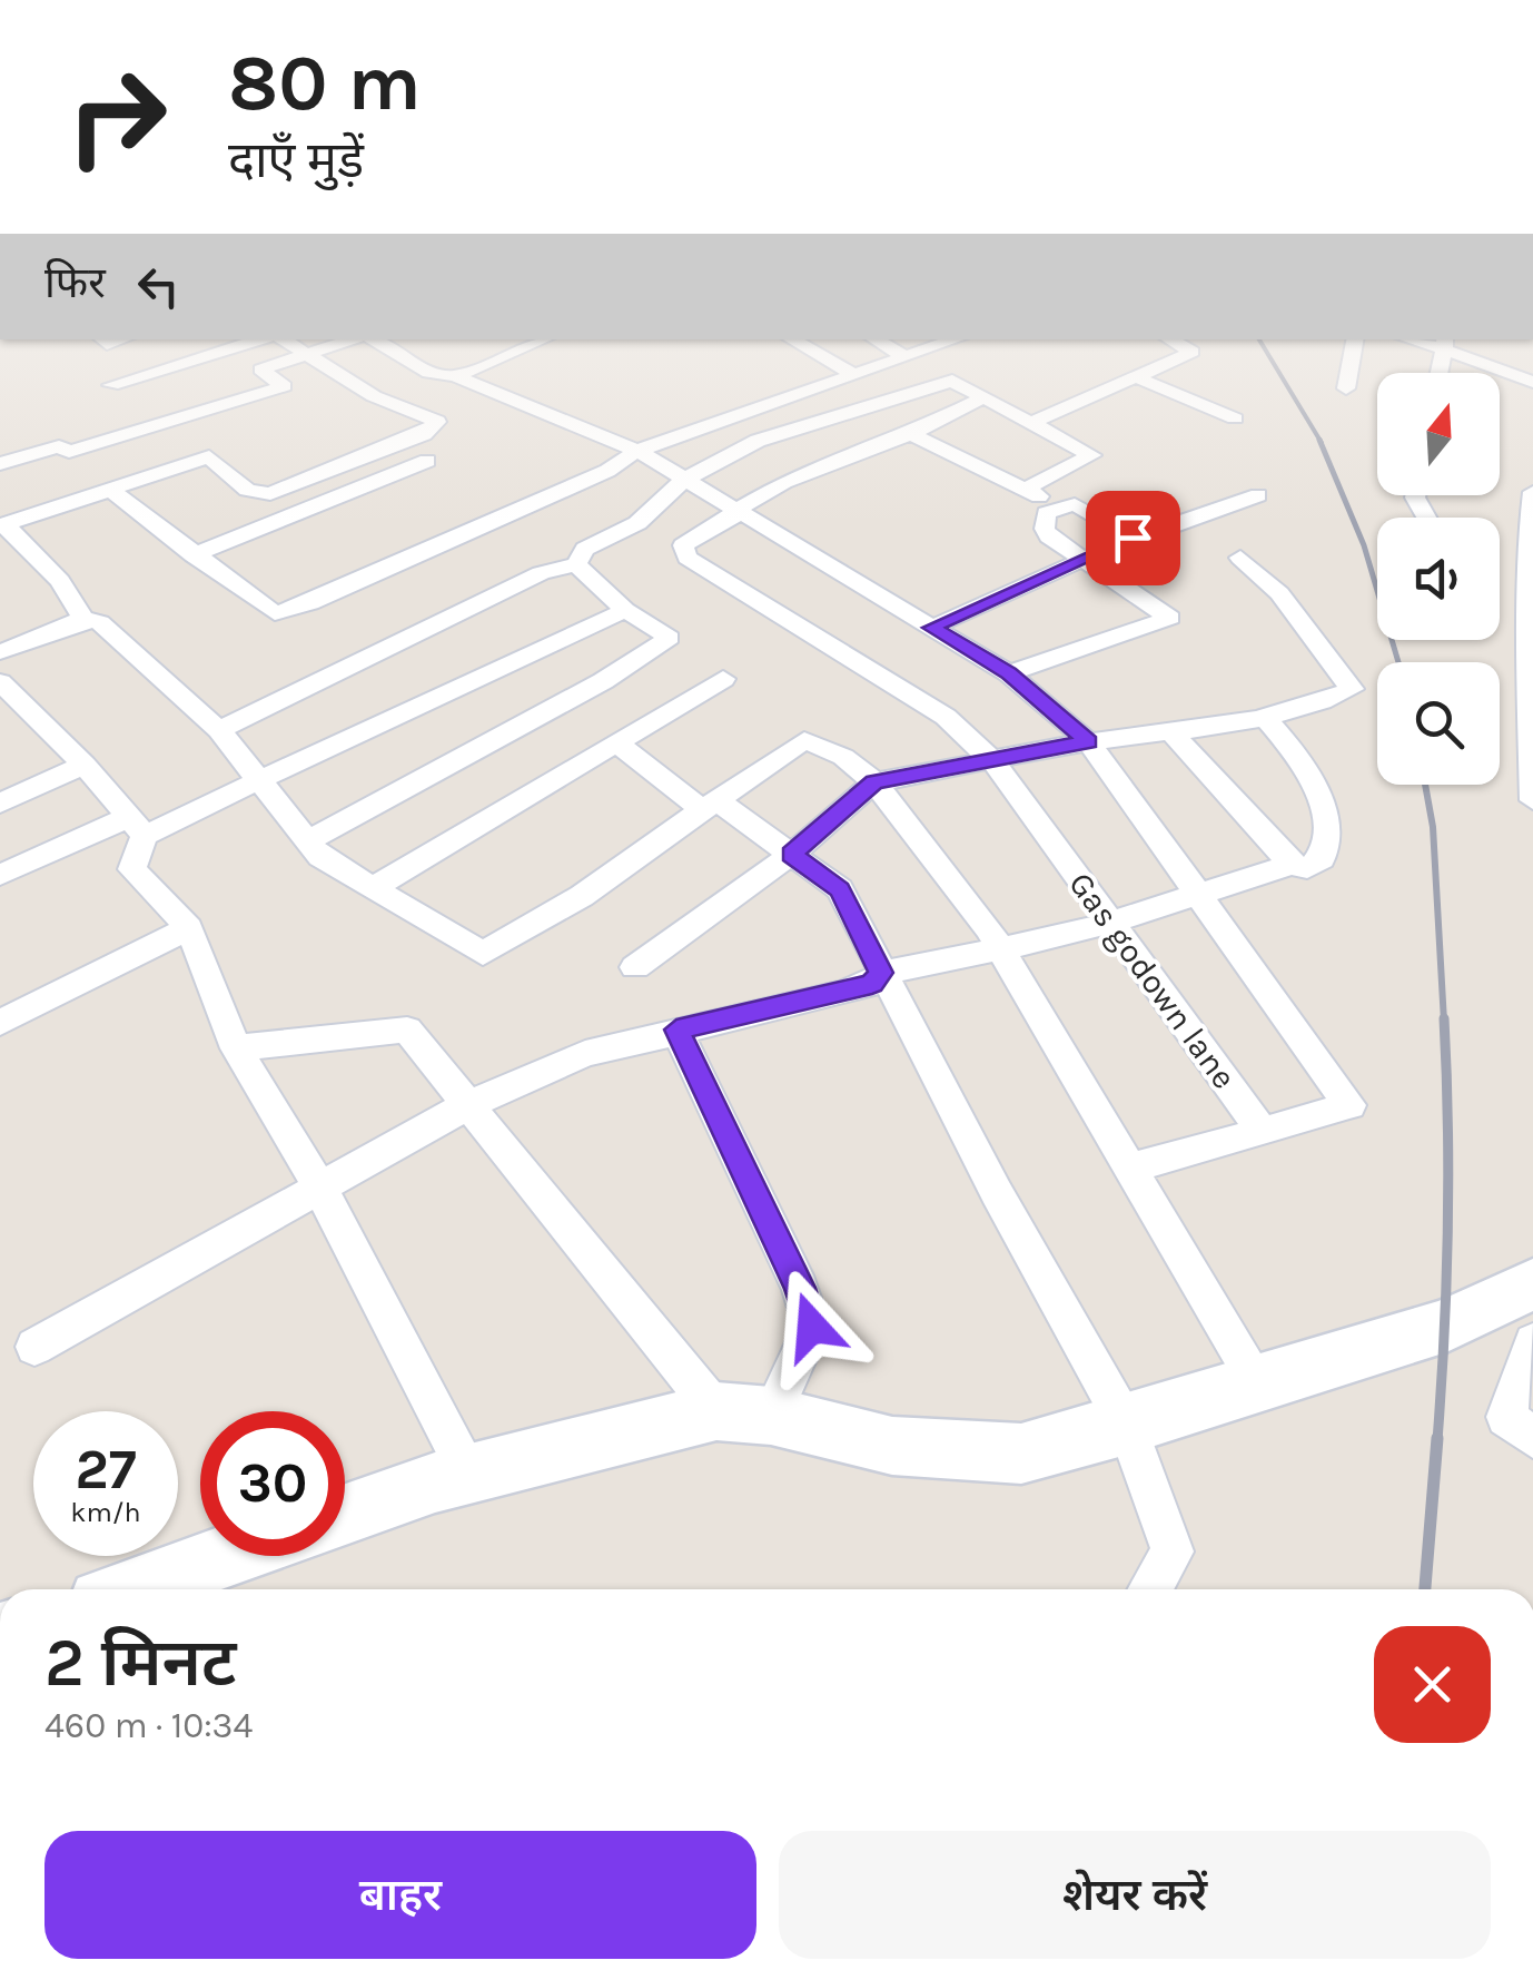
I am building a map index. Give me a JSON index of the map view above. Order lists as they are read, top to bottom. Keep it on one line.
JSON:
{"streets":{"street":["Gas godown lane"]},"north":"top","page":{"turn":["80 m","दाएँ मुड़ें"],"then":"फिर","speed":"27 km/h","limit":"30","heading":["2 मिनट","460 m · 10:34"],"buttons":["बाहर","शेयर करें"]}}
